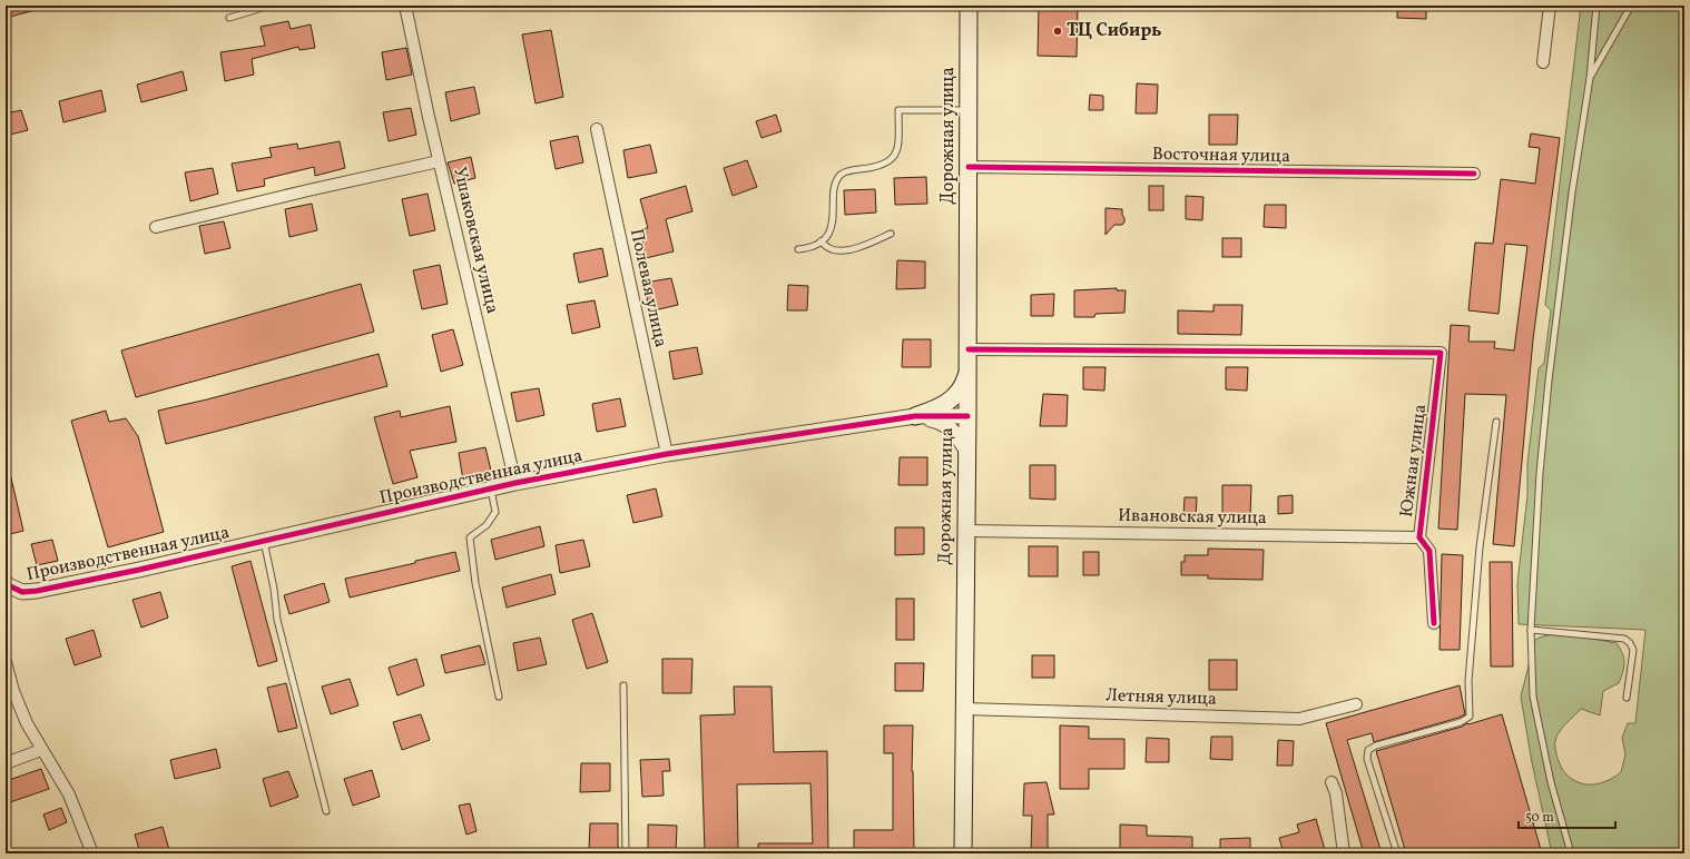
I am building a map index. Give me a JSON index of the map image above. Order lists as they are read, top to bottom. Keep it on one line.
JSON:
{"streets":{"main road":["Дорожная улица"],"street":["Восточная улица","Ушаковская улица","Полевая улица","Южная улица","Производственная улица","Ивановская улица","Летняя улица"]},"crossings":[["Дорожная улица","Восточная улица"],["Дорожная улица","Южная улица"],["Дорожная улица","Производственная улица"],["Дорожная улица","Ивановская улица"],["Дорожная улица","Летняя улица"],["Ушаковская улица","Производственная улица"],["Полевая улица","Производственная улица"],["Южная улица","Ивановская улица"]],"places":["ТЦ Сибирь"],"scale_bar":"50 m"}
